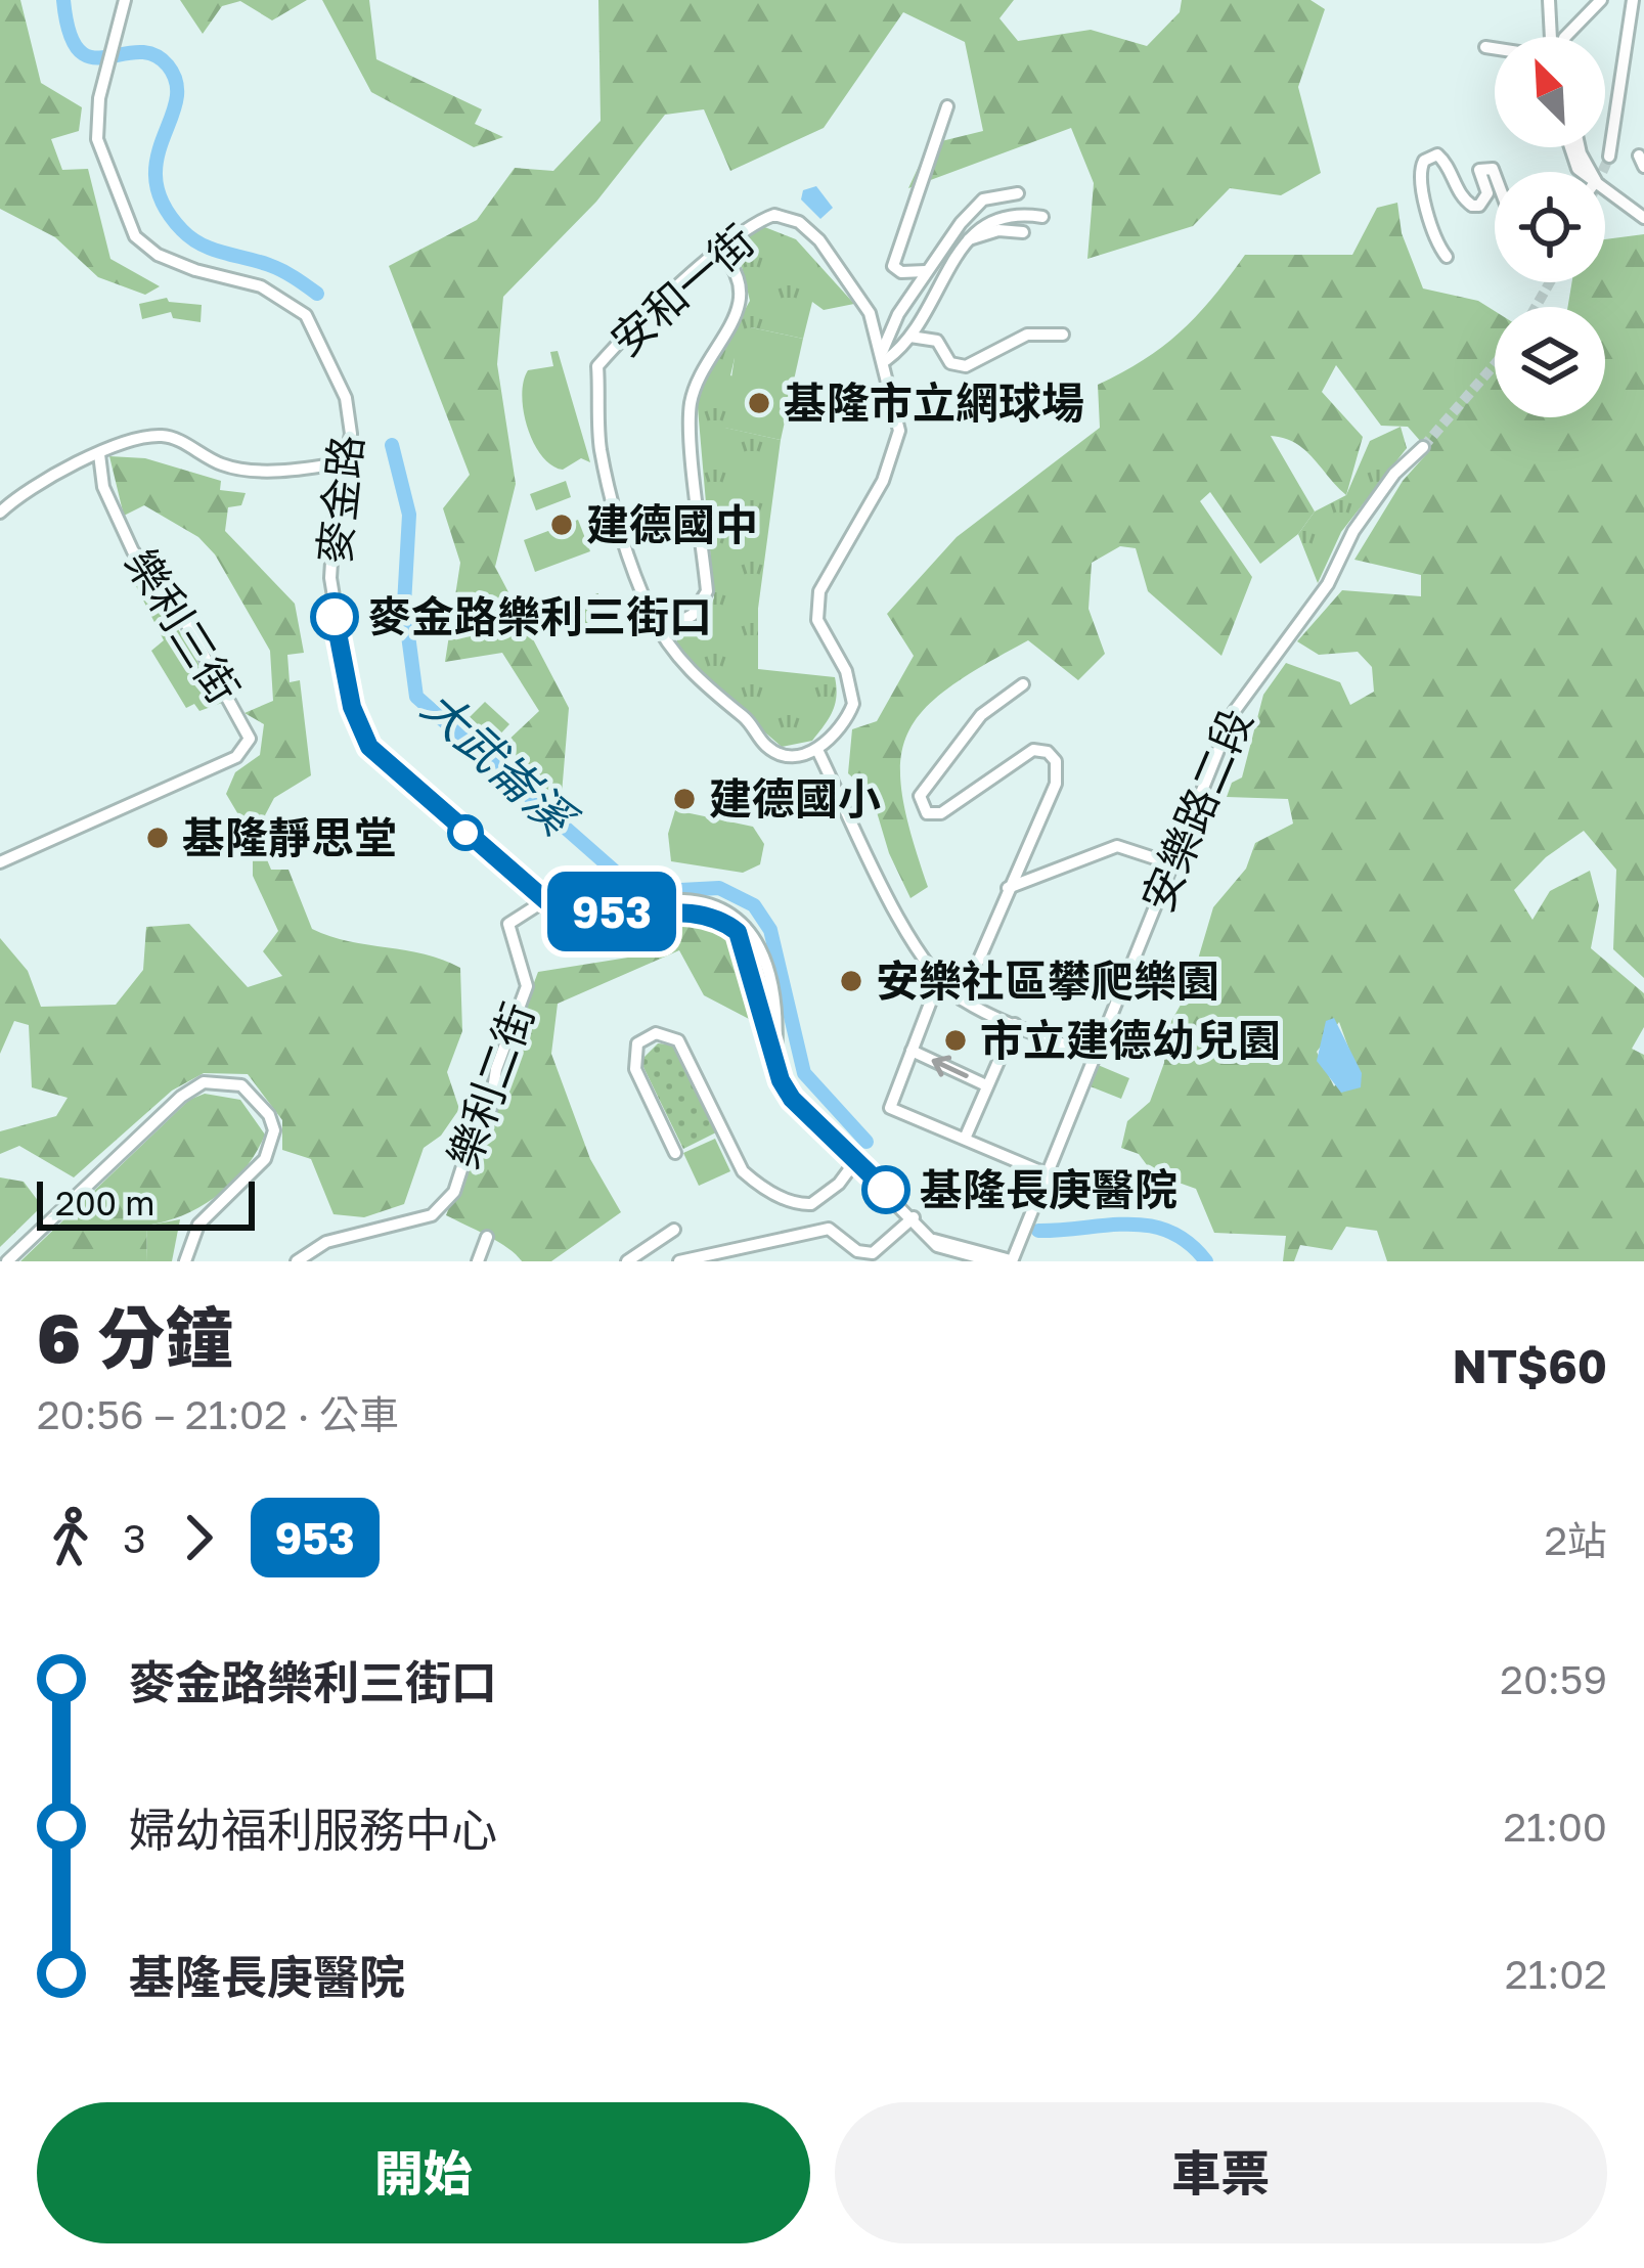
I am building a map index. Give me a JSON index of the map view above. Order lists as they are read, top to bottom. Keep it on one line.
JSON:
{"streets":{"street":["安和一街","麥金路","樂利三街","安樂路二段","樂利二街"]},"crossings":[["麥金路","樂利二街"]],"water":["大武崙溪"],"places":["基隆市立網球場","建德國中","麥金路樂利三街口","建德國小","基隆靜思堂","安樂社區攀爬樂園","市立建德幼兒園","基隆長庚醫院"],"lines":["bus line 953"],"scale_bar":"200 m","north":"top left","page":{"on_map":"953","scale":"200 m","heading":["6 分鐘","20:56 – 21:02 · 公車","NT$60"],"legs":["3","953","2站"],"list":[{"name":"麥金路樂利三街口","value":"20:59"},{"name":"婦幼福利服務中心","value":"21:00"},{"name":"基隆長庚醫院","value":"21:02"}],"buttons":["開始","車票"]}}
